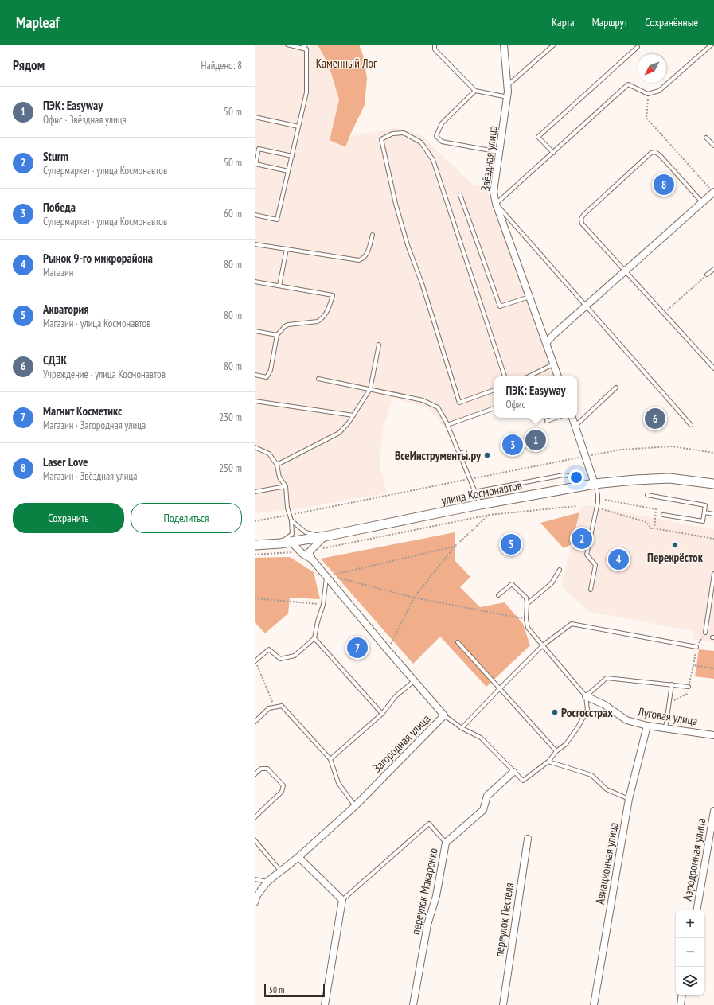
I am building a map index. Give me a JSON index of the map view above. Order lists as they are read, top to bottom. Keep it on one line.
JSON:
{"streets":{"main road":["улица Космонавтов"],"street":["Звёздная улица","Луговая улица","Загородная улица","Аэродромная улица","Авиационная улица","переулок Макаренко","переулок Пестеля"]},"crossings":[["улица Космонавтов","Загородная улица"],["Луговая улица","Авиационная улица"]],"parks":["Каменный Лог"],"places":["ВсеИнструменты.ру","Перекрёсток","Росгосстрах"],"scale_bar":"50 m","north":"bottom left","page":{"header":"Mapleaf","nav":["Карта","Маршрут","Сохранённые"],"heading":["Рядом","Найдено: 8"],"list":[{"mark":"1","name":"ПЭК: Easyway","note":"Офис · Звёздная улица","value":"50 m"},{"mark":"2","name":"Sturm","note":"Супермаркет · улица Космонавтов","value":"50 m"},{"mark":"3","name":"Победа","note":"Супермаркет · улица Космонавтов","value":"60 m"},{"mark":"4","name":"Рынок 9-го микрорайона","note":"Магазин","value":"80 m"},{"mark":"5","name":"Акватория","note":"Магазин · улица Космонавтов","value":"80 m"},{"mark":"6","name":"СДЭК","note":"Учреждение · улица Космонавтов","value":"80 m"},{"mark":"7","name":"Магнит Косметикс","note":"Магазин · Загородная улица","value":"230 m"},{"mark":"8","name":"Laser Love","note":"Магазин · Звёздная улица","value":"250 m"}],"pins":["8","6","1","3","2","5","4","7"],"popup":["ПЭК: Easyway","Офис"],"buttons":["Сохранить","Поделиться"],"map_buttons":["+","−"],"scale":"50 m"}}
